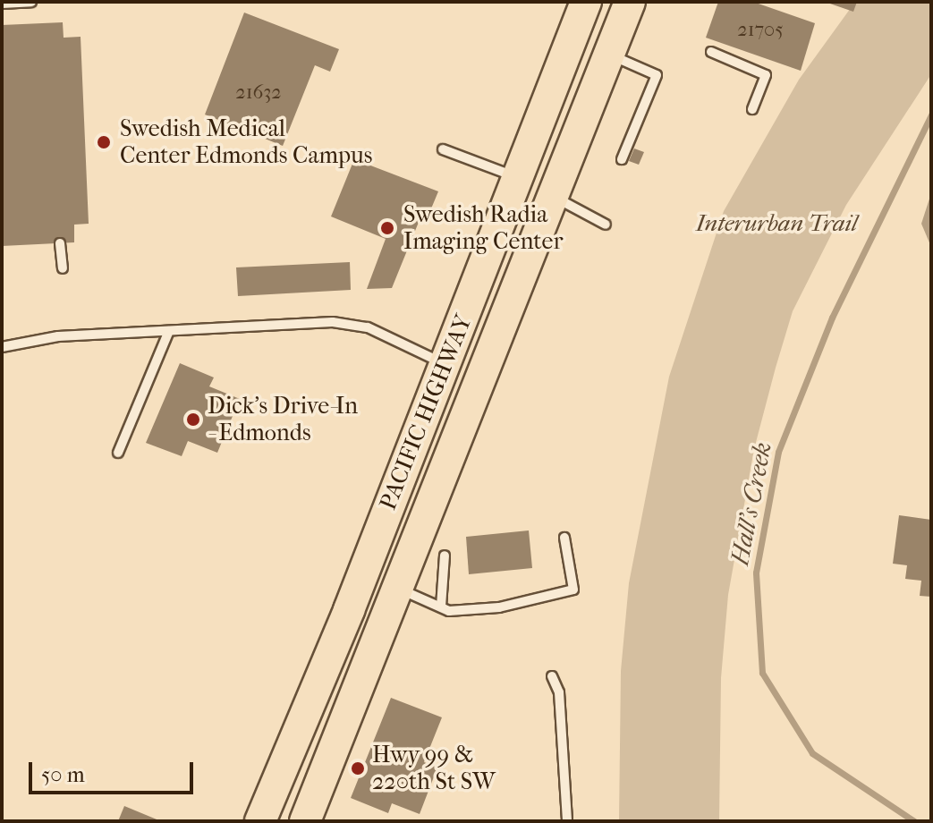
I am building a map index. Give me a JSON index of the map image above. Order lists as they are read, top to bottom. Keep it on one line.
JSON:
{"streets":{"highway":["PACIFIC HIGHWAY"]},"water":["Hall's Creek"],"parks":["Interurban Trail"],"places":["Swedish Medical Center Edmonds Campus","Swedish Radia Imaging Center","Dick's Drive-In - Edmonds","Hwy 99 & 220th St SW"],"house_numbers":["21705","21632"],"scale_bar":"50 m"}
